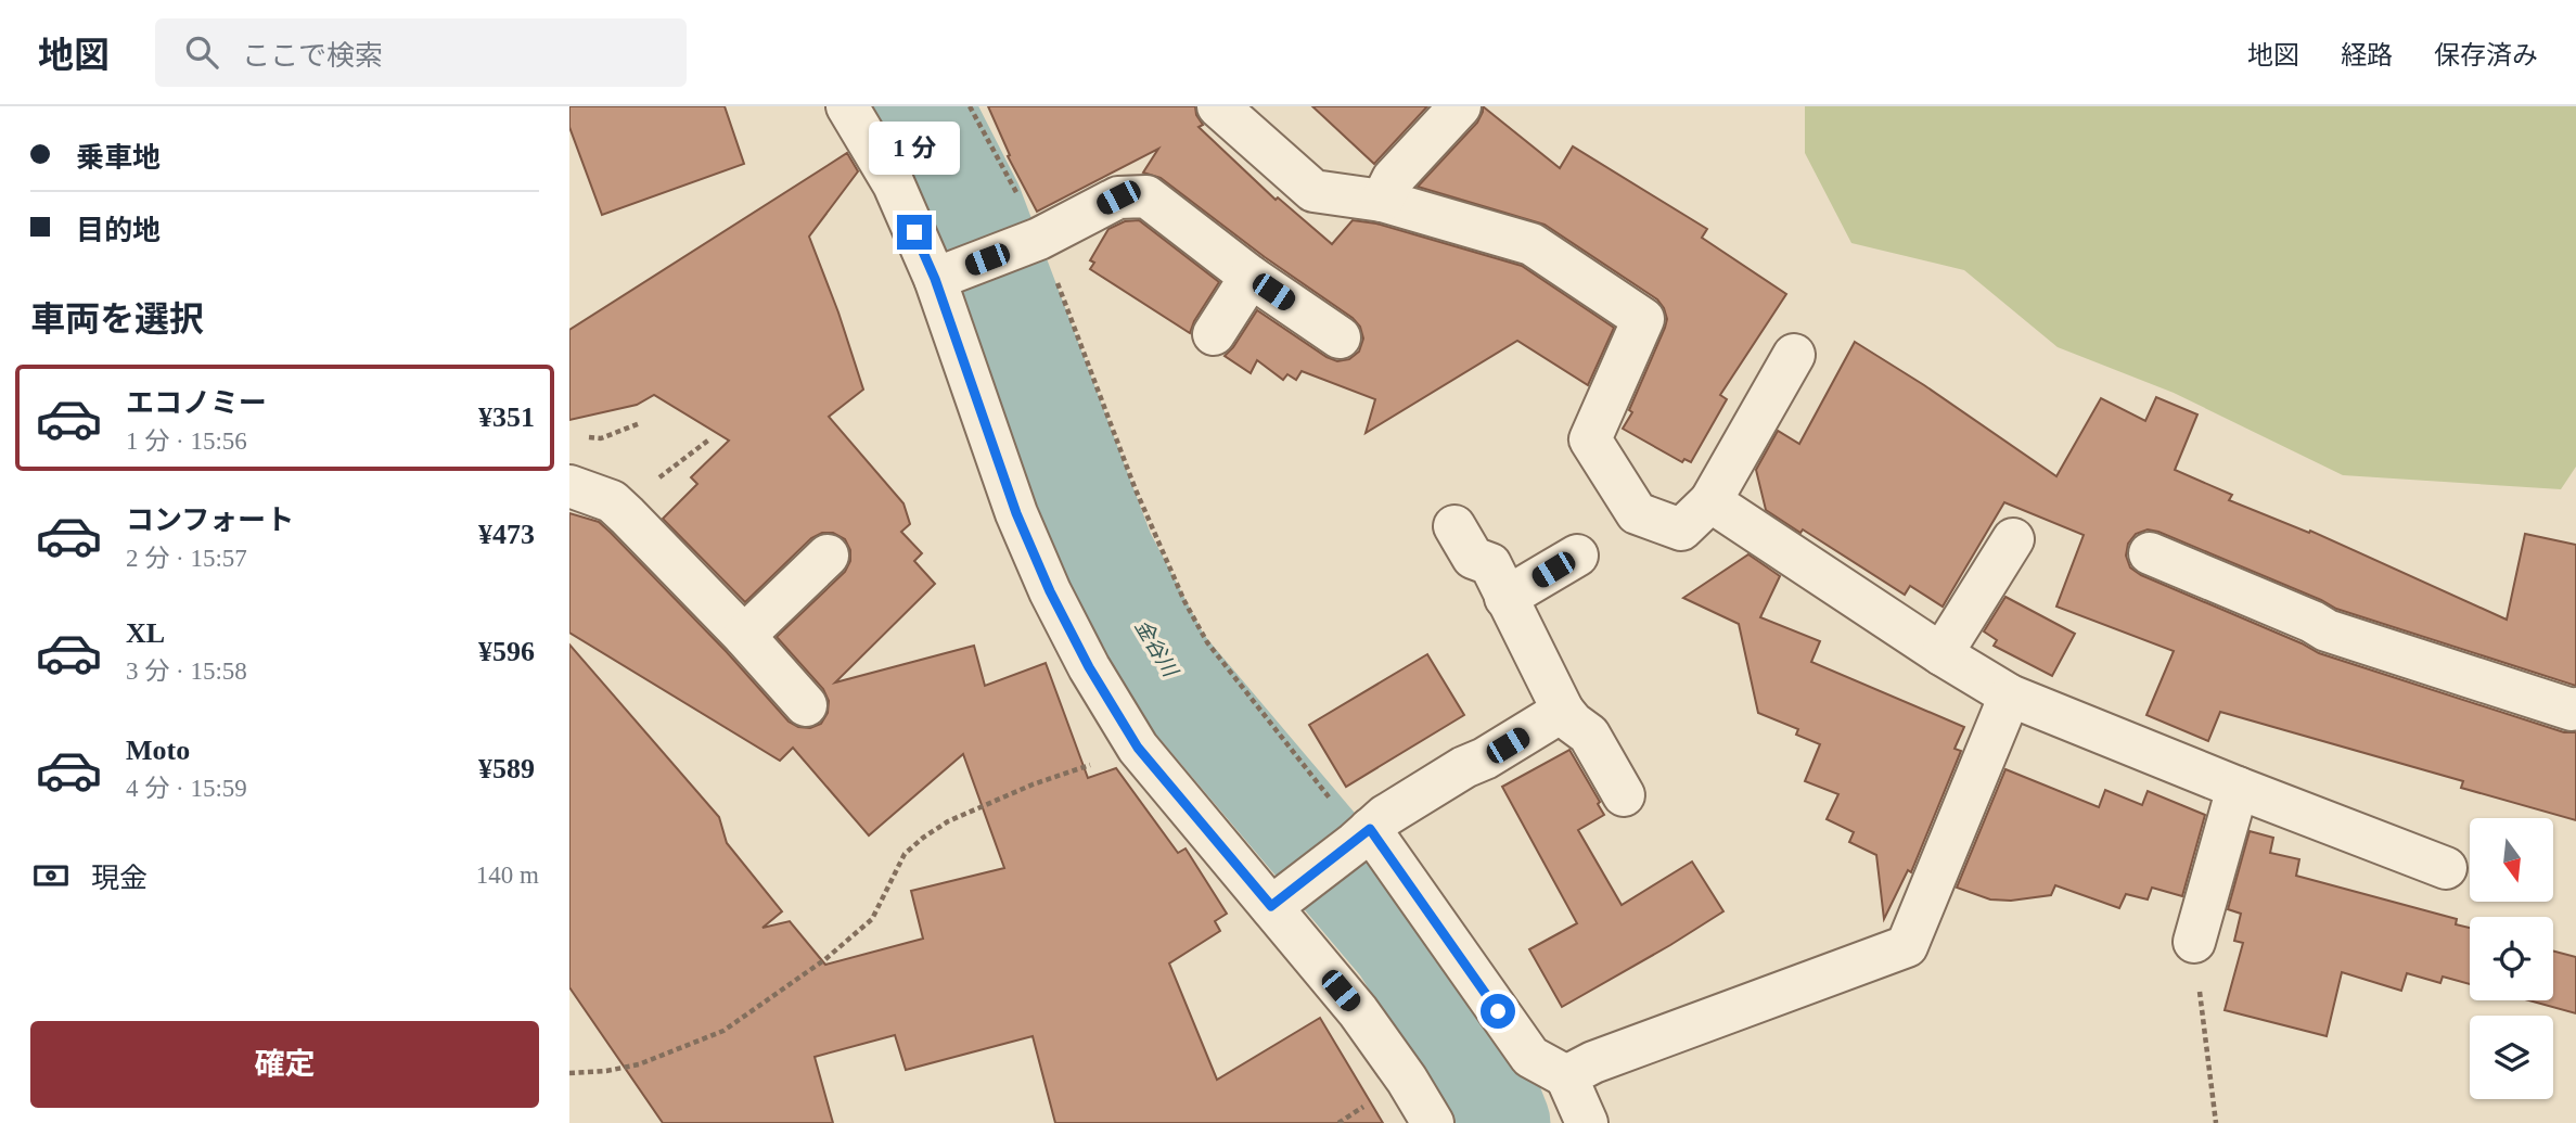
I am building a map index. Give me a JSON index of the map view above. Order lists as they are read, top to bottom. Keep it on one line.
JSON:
{"water":["金谷川"],"north":"bottom","page":{"header":"地図","search":"ここで検索","nav":["地図","経路","保存済み"],"banner":["乗車地","目的地"],"bubble":"1 分","heading":"車両を選択","list":[{"name":"エコノミー","note":"1 分 · 15:56","value":"¥351"},{"name":"コンフォート","note":"2 分 · 15:57","value":"¥473"},{"name":"XL","note":"3 分 · 15:58","value":"¥596"},{"name":"Moto","note":"4 分 · 15:59","value":"¥589"}],"pay":["現金","140 m"],"buttons":"確定"}}
